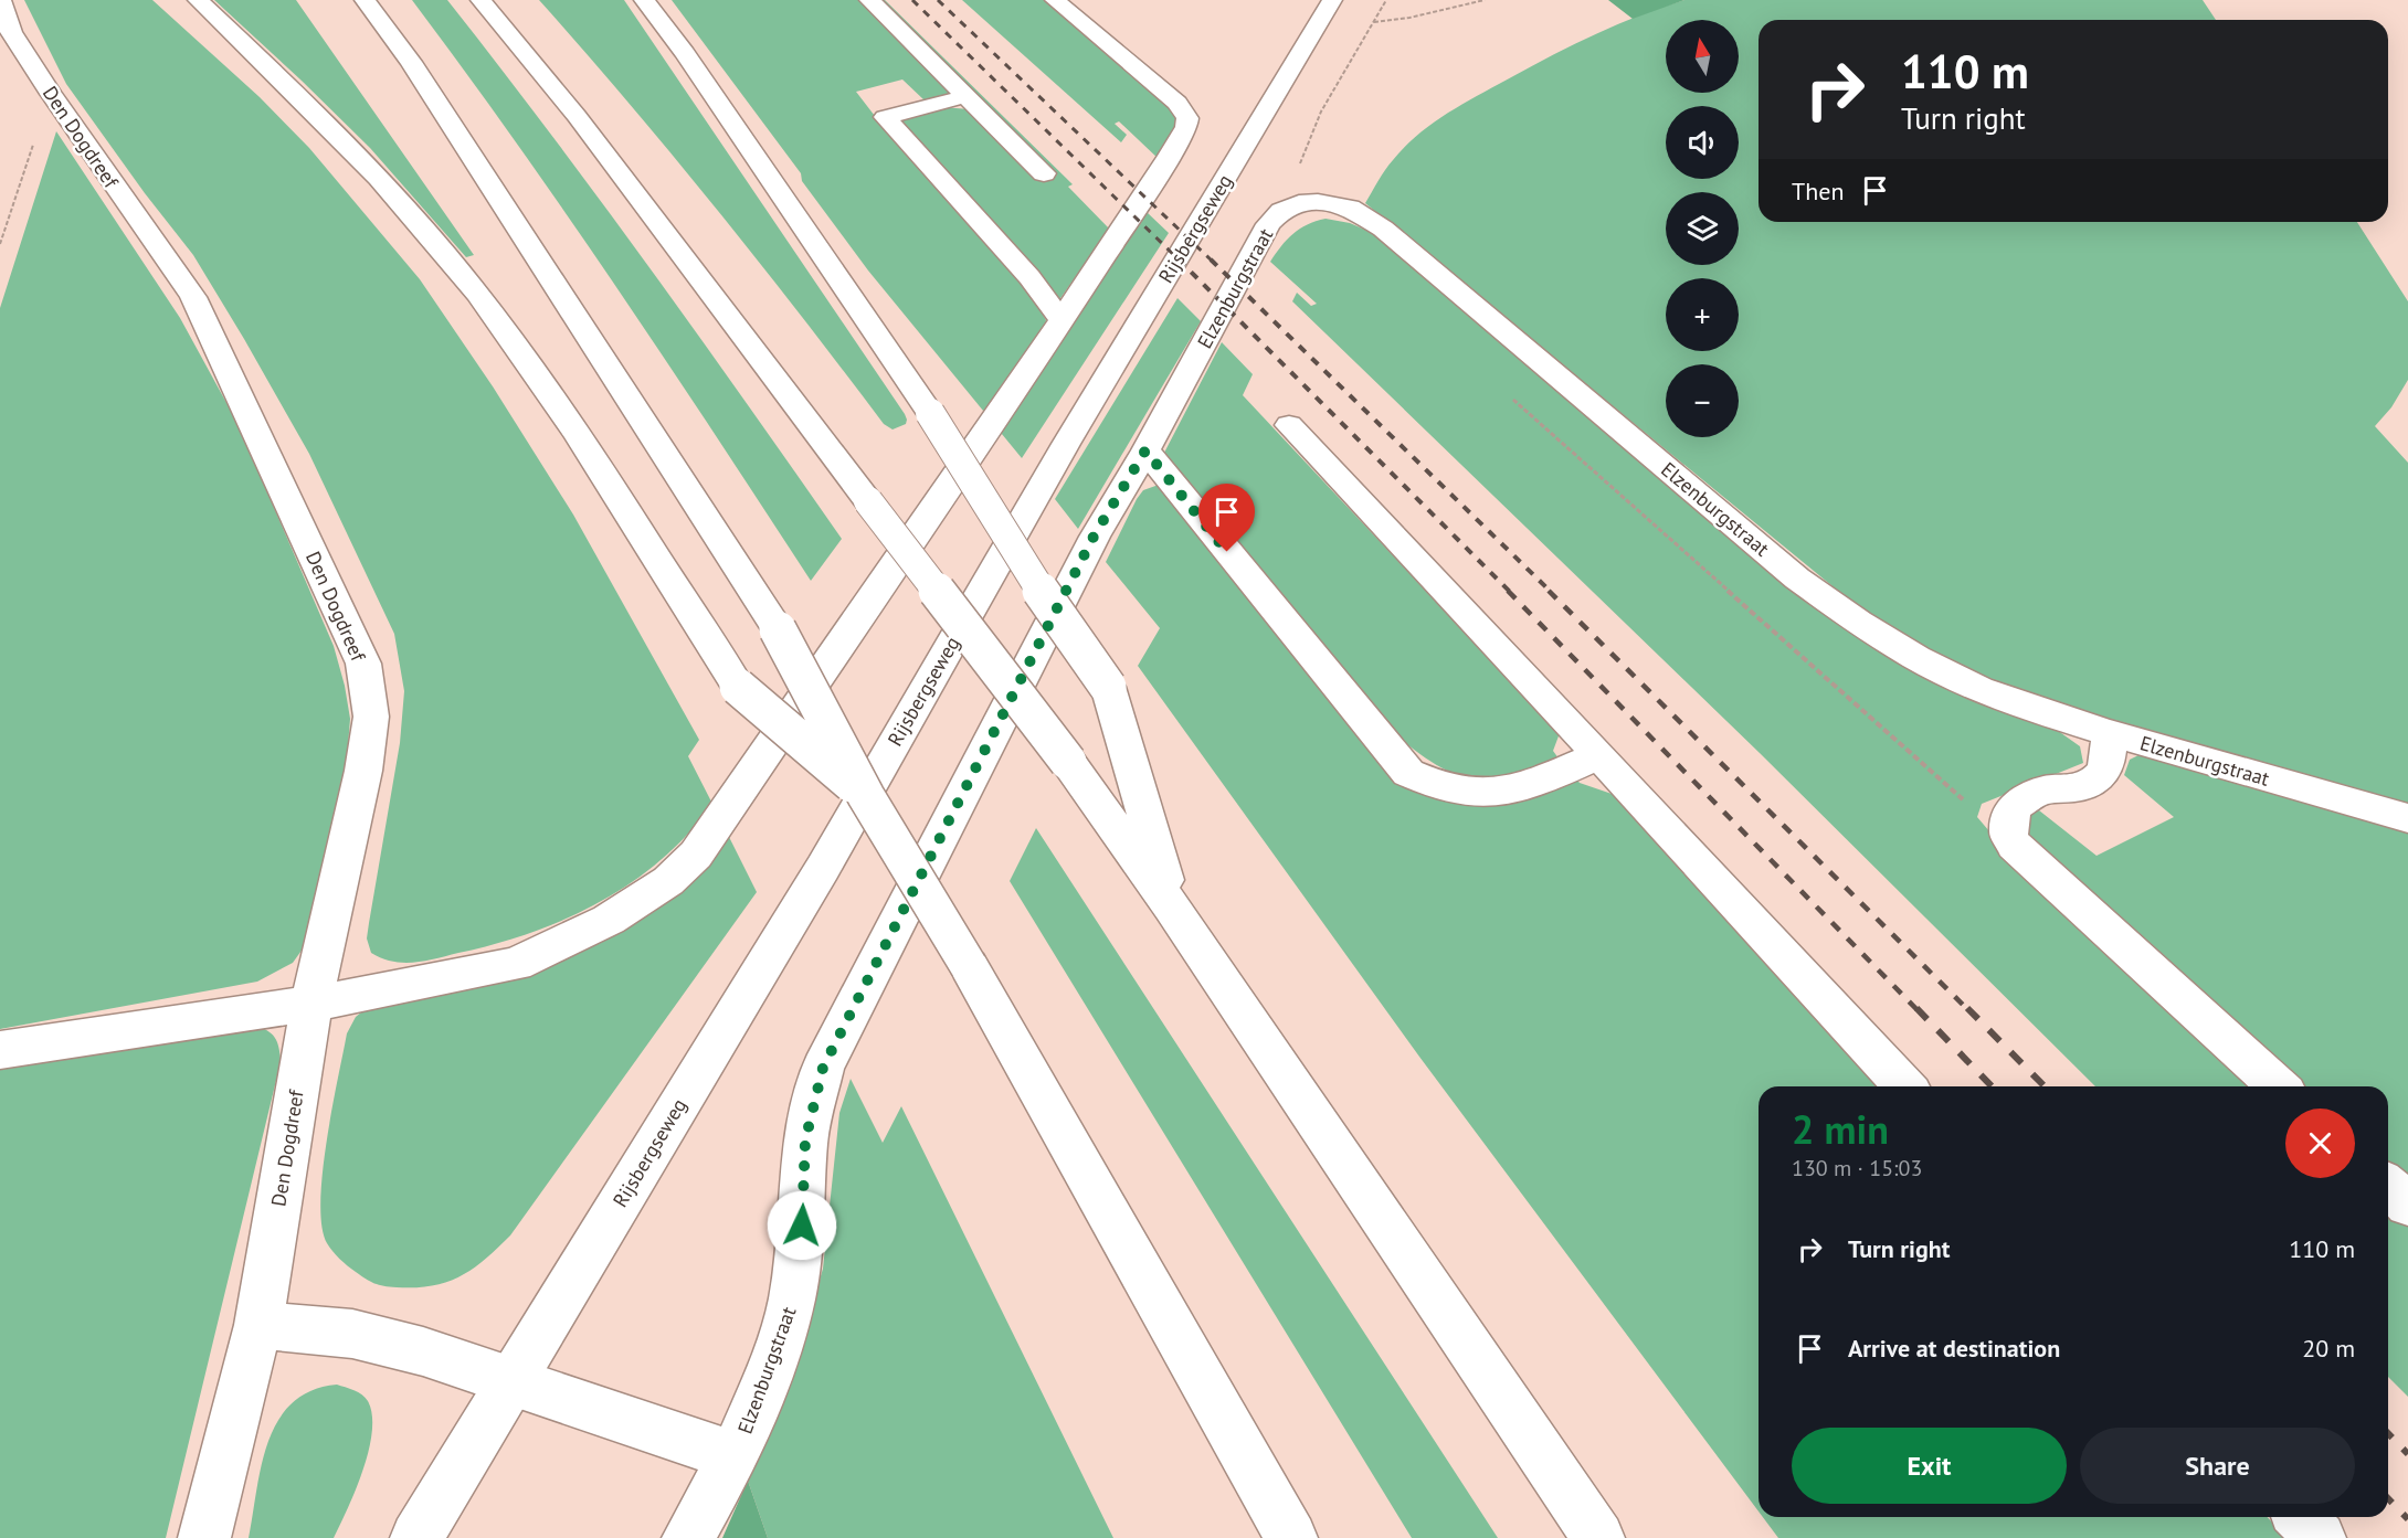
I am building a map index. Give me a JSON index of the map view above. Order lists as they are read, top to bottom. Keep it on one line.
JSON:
{"streets":{"main road":["Den Dogdreef","Rijsbergseweg","Elzenburgstraat"]},"north":"top","page":{"map_buttons":["+","−"],"turn":["110 m","Turn right"],"then":"Then","heading":["2 min","130 m · 15:03"],"list":[{"name":"Turn right","value":"110 m"},{"name":"Arrive at destination","value":"20 m"}],"buttons":["Exit","Share"]}}
